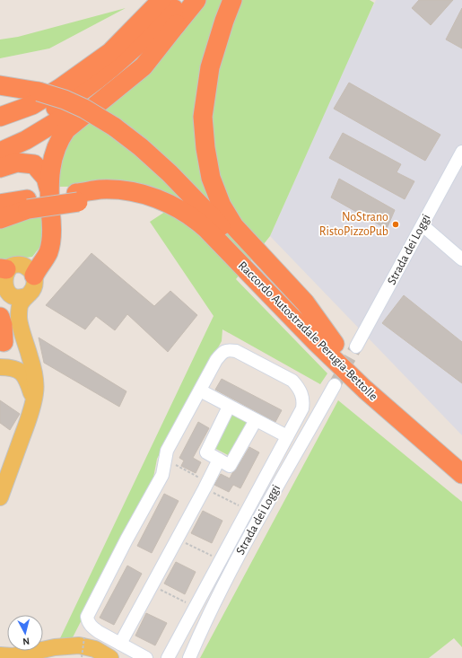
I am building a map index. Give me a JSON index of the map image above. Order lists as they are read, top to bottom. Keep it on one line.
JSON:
{"streets":{"highway":["Raccordo Autostradale Perugia-Bettolle"],"street":["Strada dei Loggi"]},"places":["NoStrano RistoPizzoPub"],"north":"bottom"}
